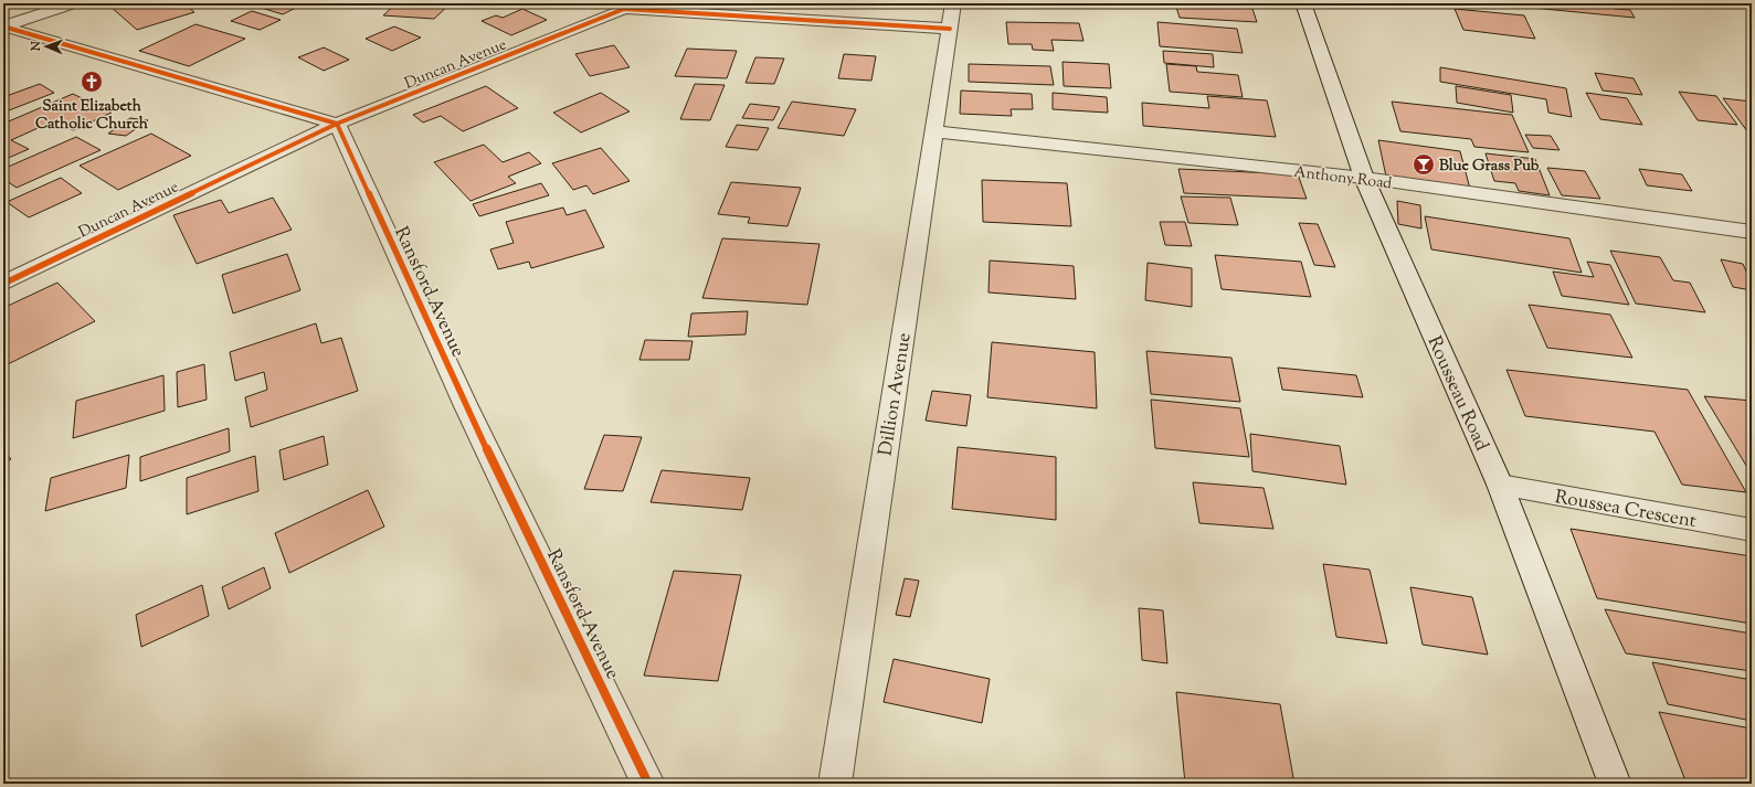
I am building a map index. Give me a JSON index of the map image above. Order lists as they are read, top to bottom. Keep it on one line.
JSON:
{"streets":{"street":["Duncan Avenue","Anthony Road","Ransford Avenue","Rousseau Road","Dillion Avenue","Roussea Crescent"]},"crossings":[["Duncan Avenue","Ransford Avenue"],["Duncan Avenue","Dillion Avenue"],["Anthony Road","Rousseau Road"],["Anthony Road","Dillion Avenue"],["Rousseau Road","Roussea Crescent"]],"places":{"church":["Saint Elizabeth Catholic Church"],"bar":["Blue Grass Pub"]},"north":"left"}
